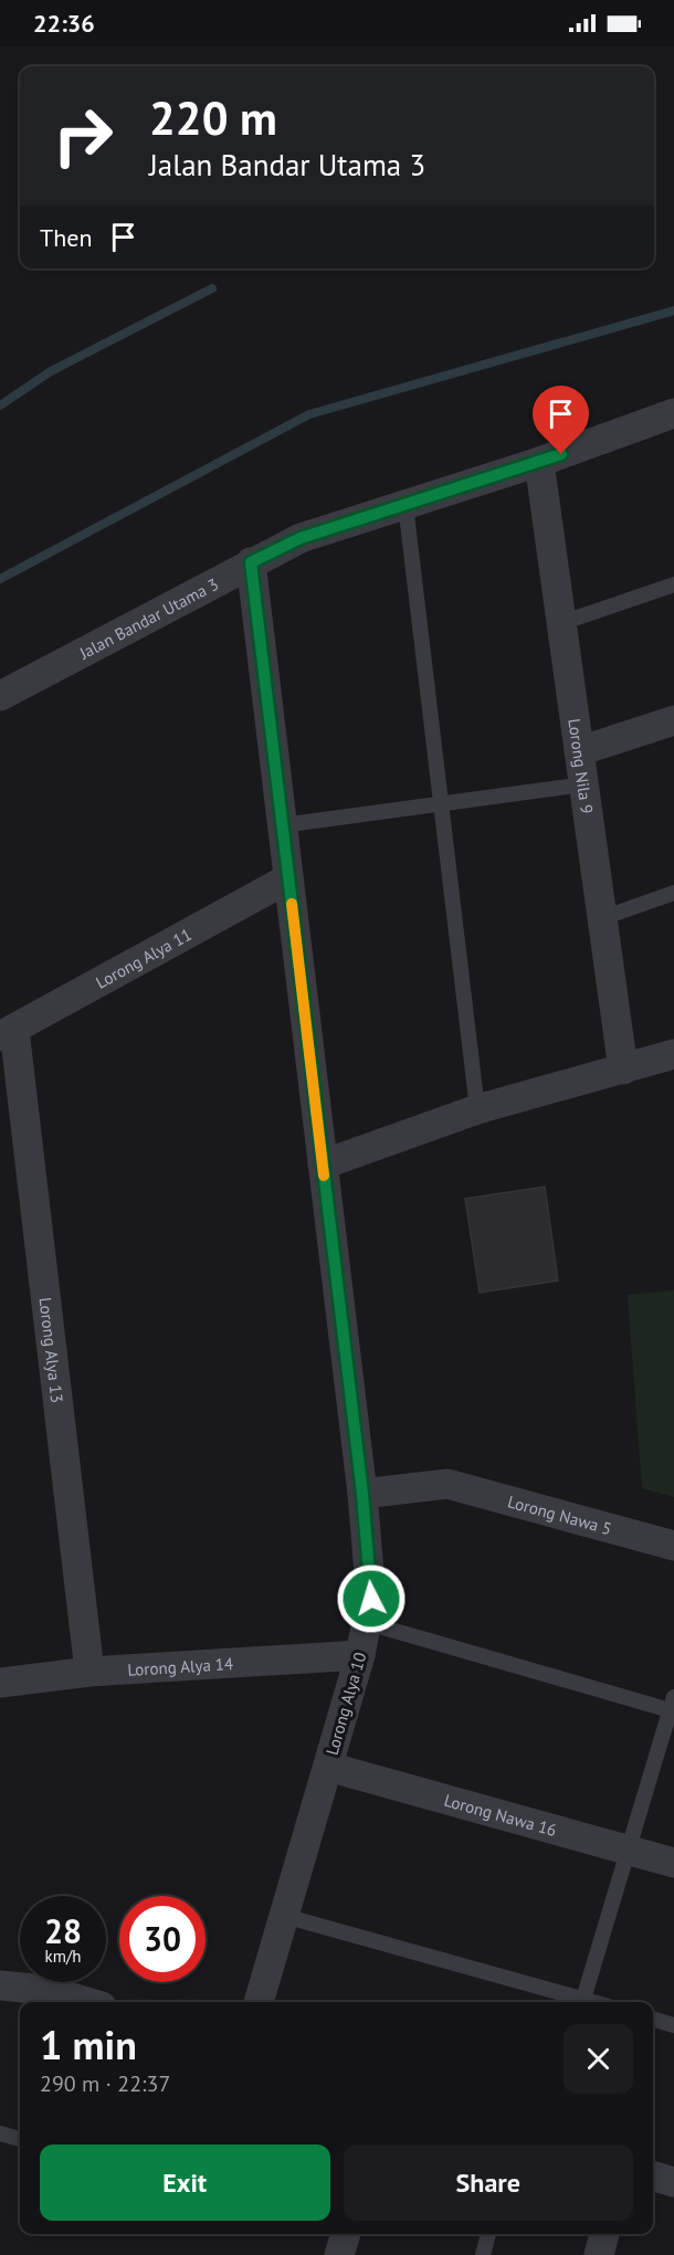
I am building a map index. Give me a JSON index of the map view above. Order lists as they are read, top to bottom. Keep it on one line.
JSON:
{"streets":{"street":["Jalan Bandar Utama 3","Lorong Nila 9","Lorong Alya 11","Lorong Alya 13","Lorong Nawa 5","Lorong Alya 14","Lorong Alya 10","Lorong Nawa 16"]},"crossings":[["Jalan Bandar Utama 3","Lorong Nila 9"],["Jalan Bandar Utama 3","Lorong Alya 10"],["Lorong Alya 11","Lorong Alya 13"],["Lorong Alya 11","Lorong Alya 10"],["Lorong Alya 13","Lorong Alya 14"],["Lorong Nawa 5","Lorong Alya 10"],["Lorong Alya 14","Lorong Alya 10"],["Lorong Alya 10","Lorong Nawa 16"]],"page":{"status":"22:36","turn":["220 m","Jalan Bandar Utama 3"],"then":"Then","speed":"28 km/h","limit":"30","heading":["1 min","290 m · 22:37"],"buttons":["Exit","Share"]}}
